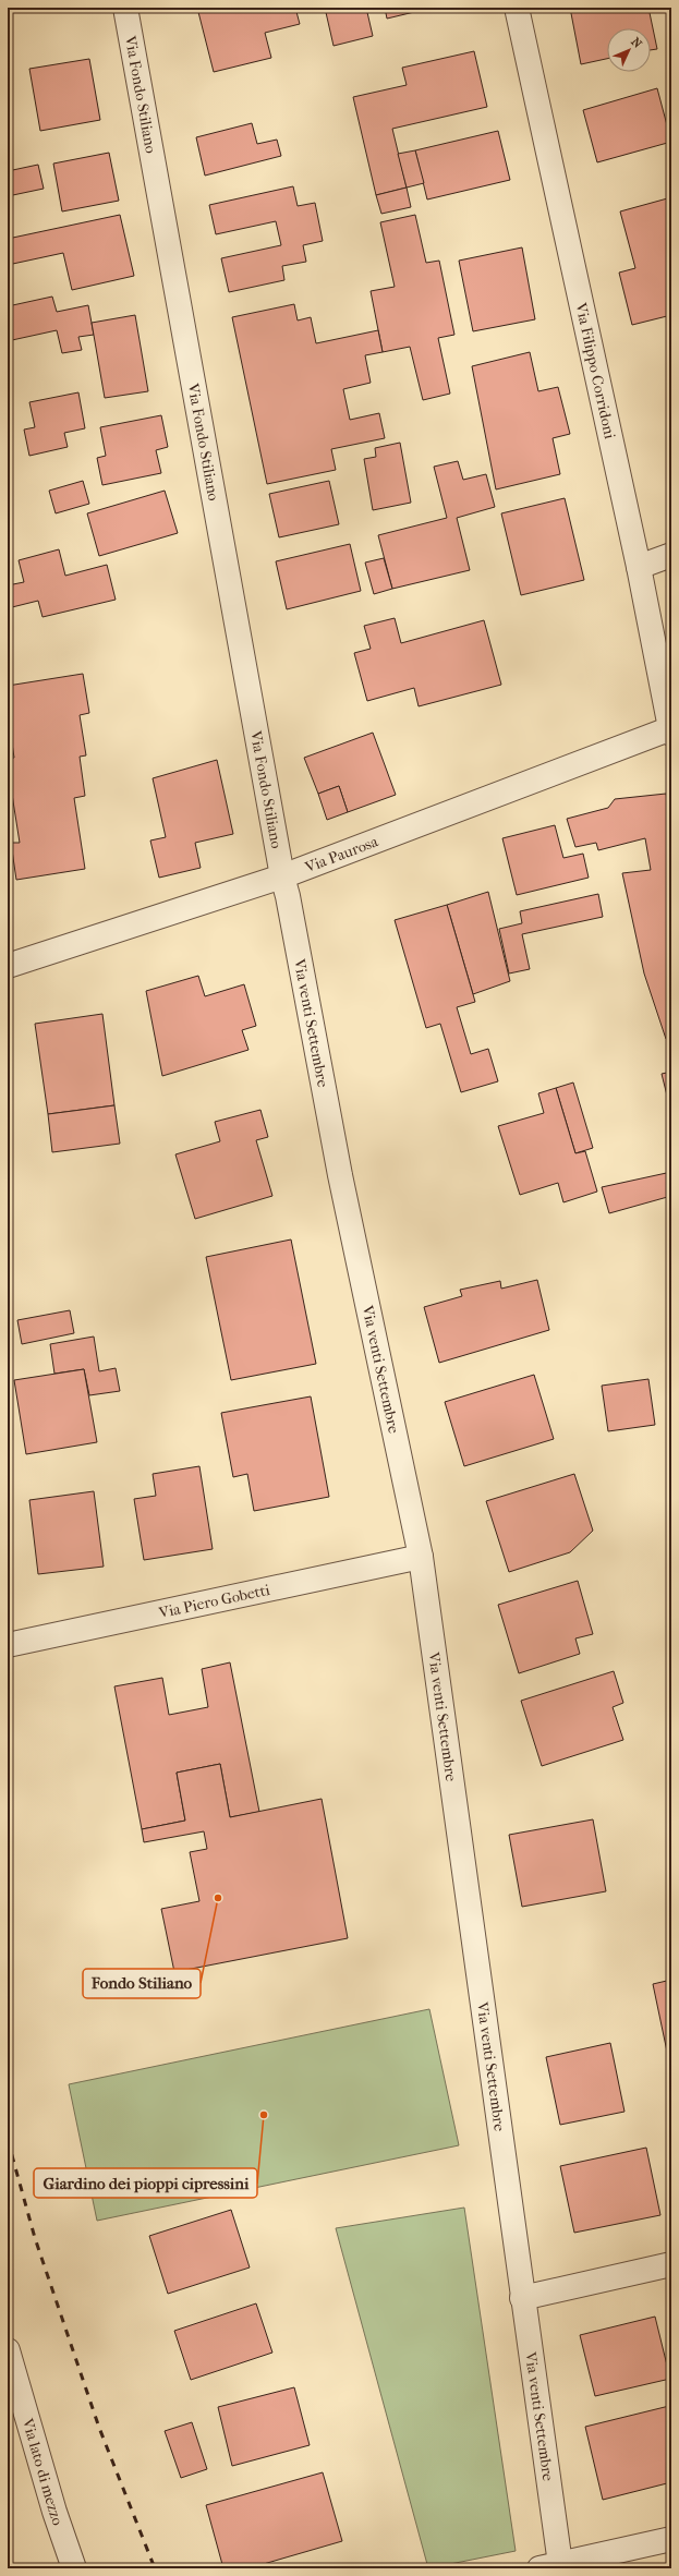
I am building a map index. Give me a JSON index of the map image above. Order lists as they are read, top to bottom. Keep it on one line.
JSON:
{"streets":{"street":["Via Fondo Stiliano","Via Filippo Corridoni","Via Paurosa","Via venti Settembre","Via Piero Gobetti","Via lato di mezzo"]},"crossings":[["Via Fondo Stiliano","Via Paurosa"],["Via Fondo Stiliano","Via venti Settembre"],["Via Filippo Corridoni","Via Paurosa"],["Via Paurosa","Via venti Settembre"],["Via venti Settembre","Via Piero Gobetti"]],"places":["Fondo Stiliano","Giardino dei pioppi cipressini"],"north":"top right"}
